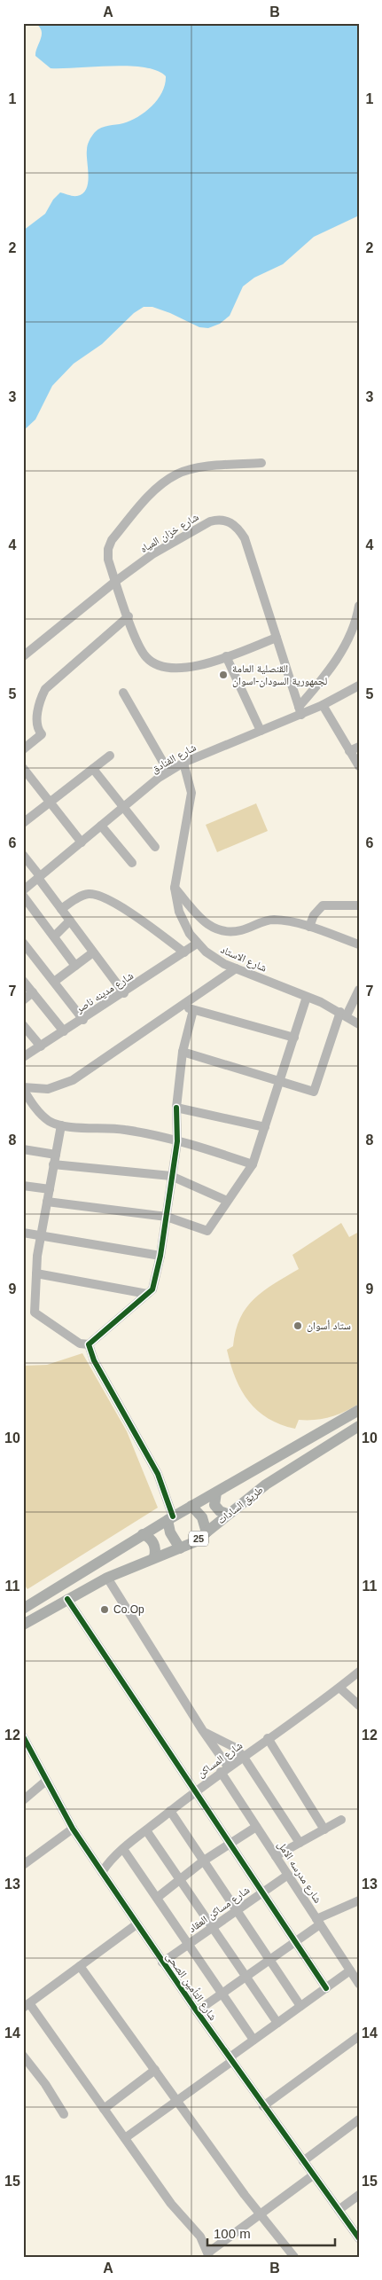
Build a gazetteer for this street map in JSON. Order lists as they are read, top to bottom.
{
  "streets": {
    "main road": ["طريق السادات", "25"],
    "street": [
      "شارع خزان المياه",
      "شارع الفنادق",
      "شارع الاستاد",
      "شارع مدينه ناصر",
      "شارع المساكن",
      "شارع مدرسه الامل",
      "شارع مساكن العقاد",
      "شارع التأمين الصحى"
    ]
  },
  "crossings": [
    ["شارع خزان المياه", "شارع الفنادق"],
    ["شارع الفنادق", "شارع الاستاد"],
    ["شارع الاستاد", "شارع مدينه ناصر"],
    ["شارع المساكن", "شارع مدرسه الامل"],
    ["شارع المساكن", "شارع التأمين الصحى"],
    ["شارع مدرسه الامل", "شارع مساكن العقاد"],
    ["شارع مساكن العقاد", "شارع التأمين الصحى"]
  ],
  "places": ["القنصلية العامة لجمهورية السودان-اسوان", "ستاد أسوان", "Co.Op"],
  "scale_bar": "100 m",
  "grid": {
    "columns": ["A", "B"],
    "rows": [
      "1",
      "2",
      "3",
      "4",
      "5",
      "6",
      "7",
      "8",
      "9",
      "10",
      "11",
      "12",
      "13",
      "14",
      "15"
    ]
  }
}
